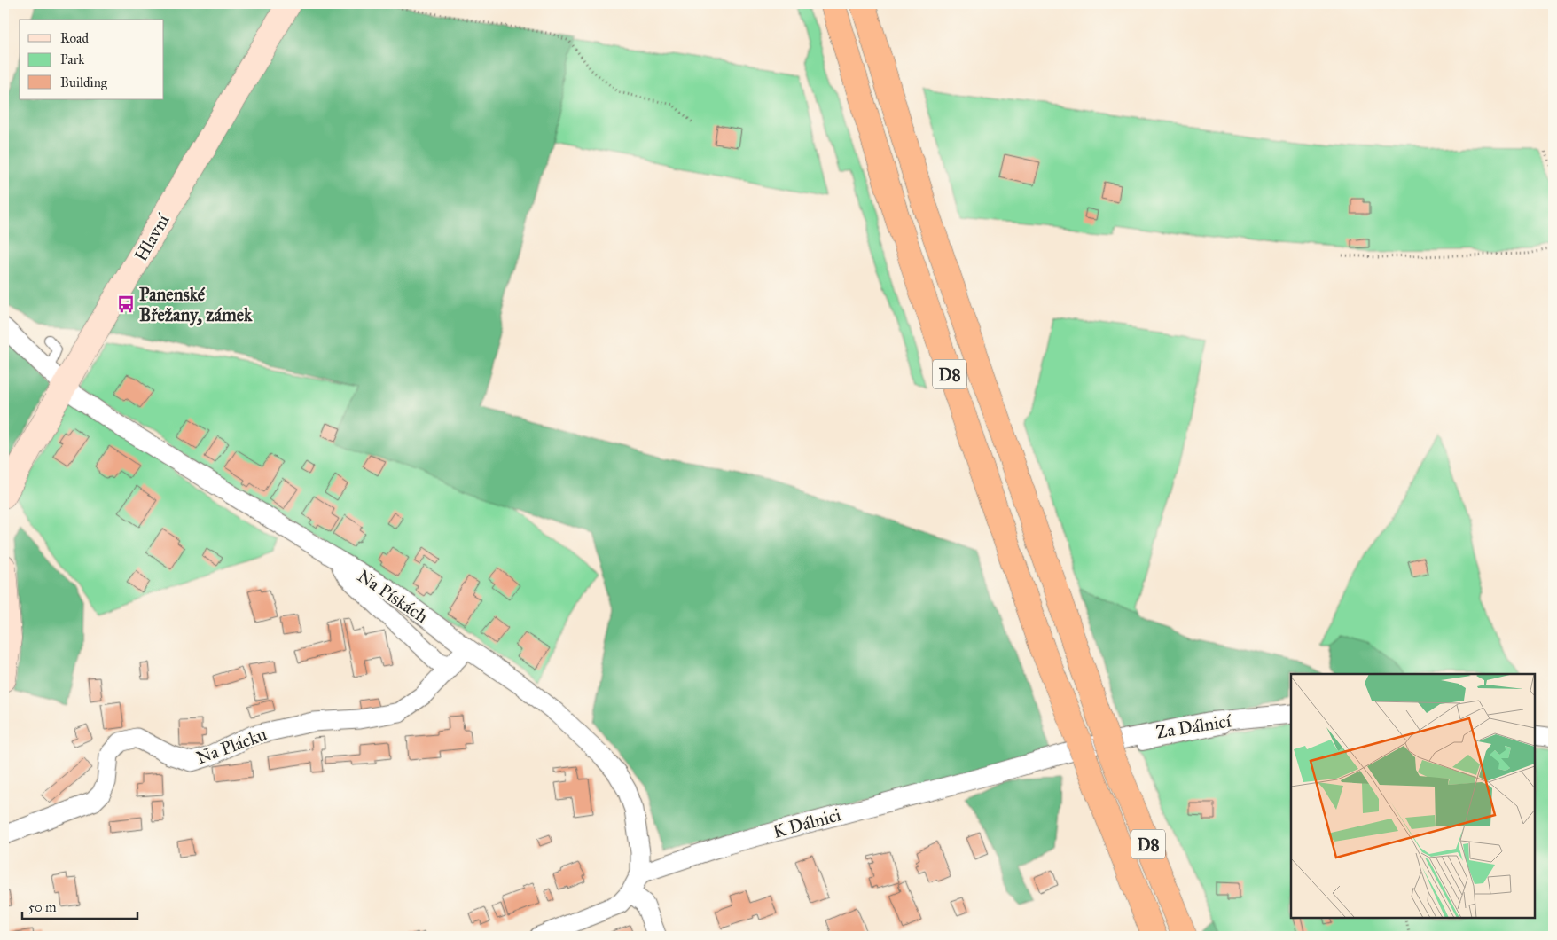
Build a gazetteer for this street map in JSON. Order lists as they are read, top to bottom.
{
  "streets": {
    "highway": ["D8"],
    "street": [
      "Hlavní",
      "Na Pískách",
      "Za Dálnicí",
      "Na Plácku",
      "K Dálnici"
    ]
  },
  "crossings": [
    ["Hlavní", "Na Pískách"],
    ["D8", "Za Dálnicí"],
    ["D8", "K Dálnici"],
    ["Na Pískách", "Na Plácku"],
    ["Na Pískách", "K Dálnici"],
    ["Za Dálnicí", "K Dálnici"]
  ],
  "places": {
    "bus stop": ["Panenské Břežany, zámek"]
  },
  "legend": ["Road", "Park", "Building"],
  "scale_bar": "50 m"
}
